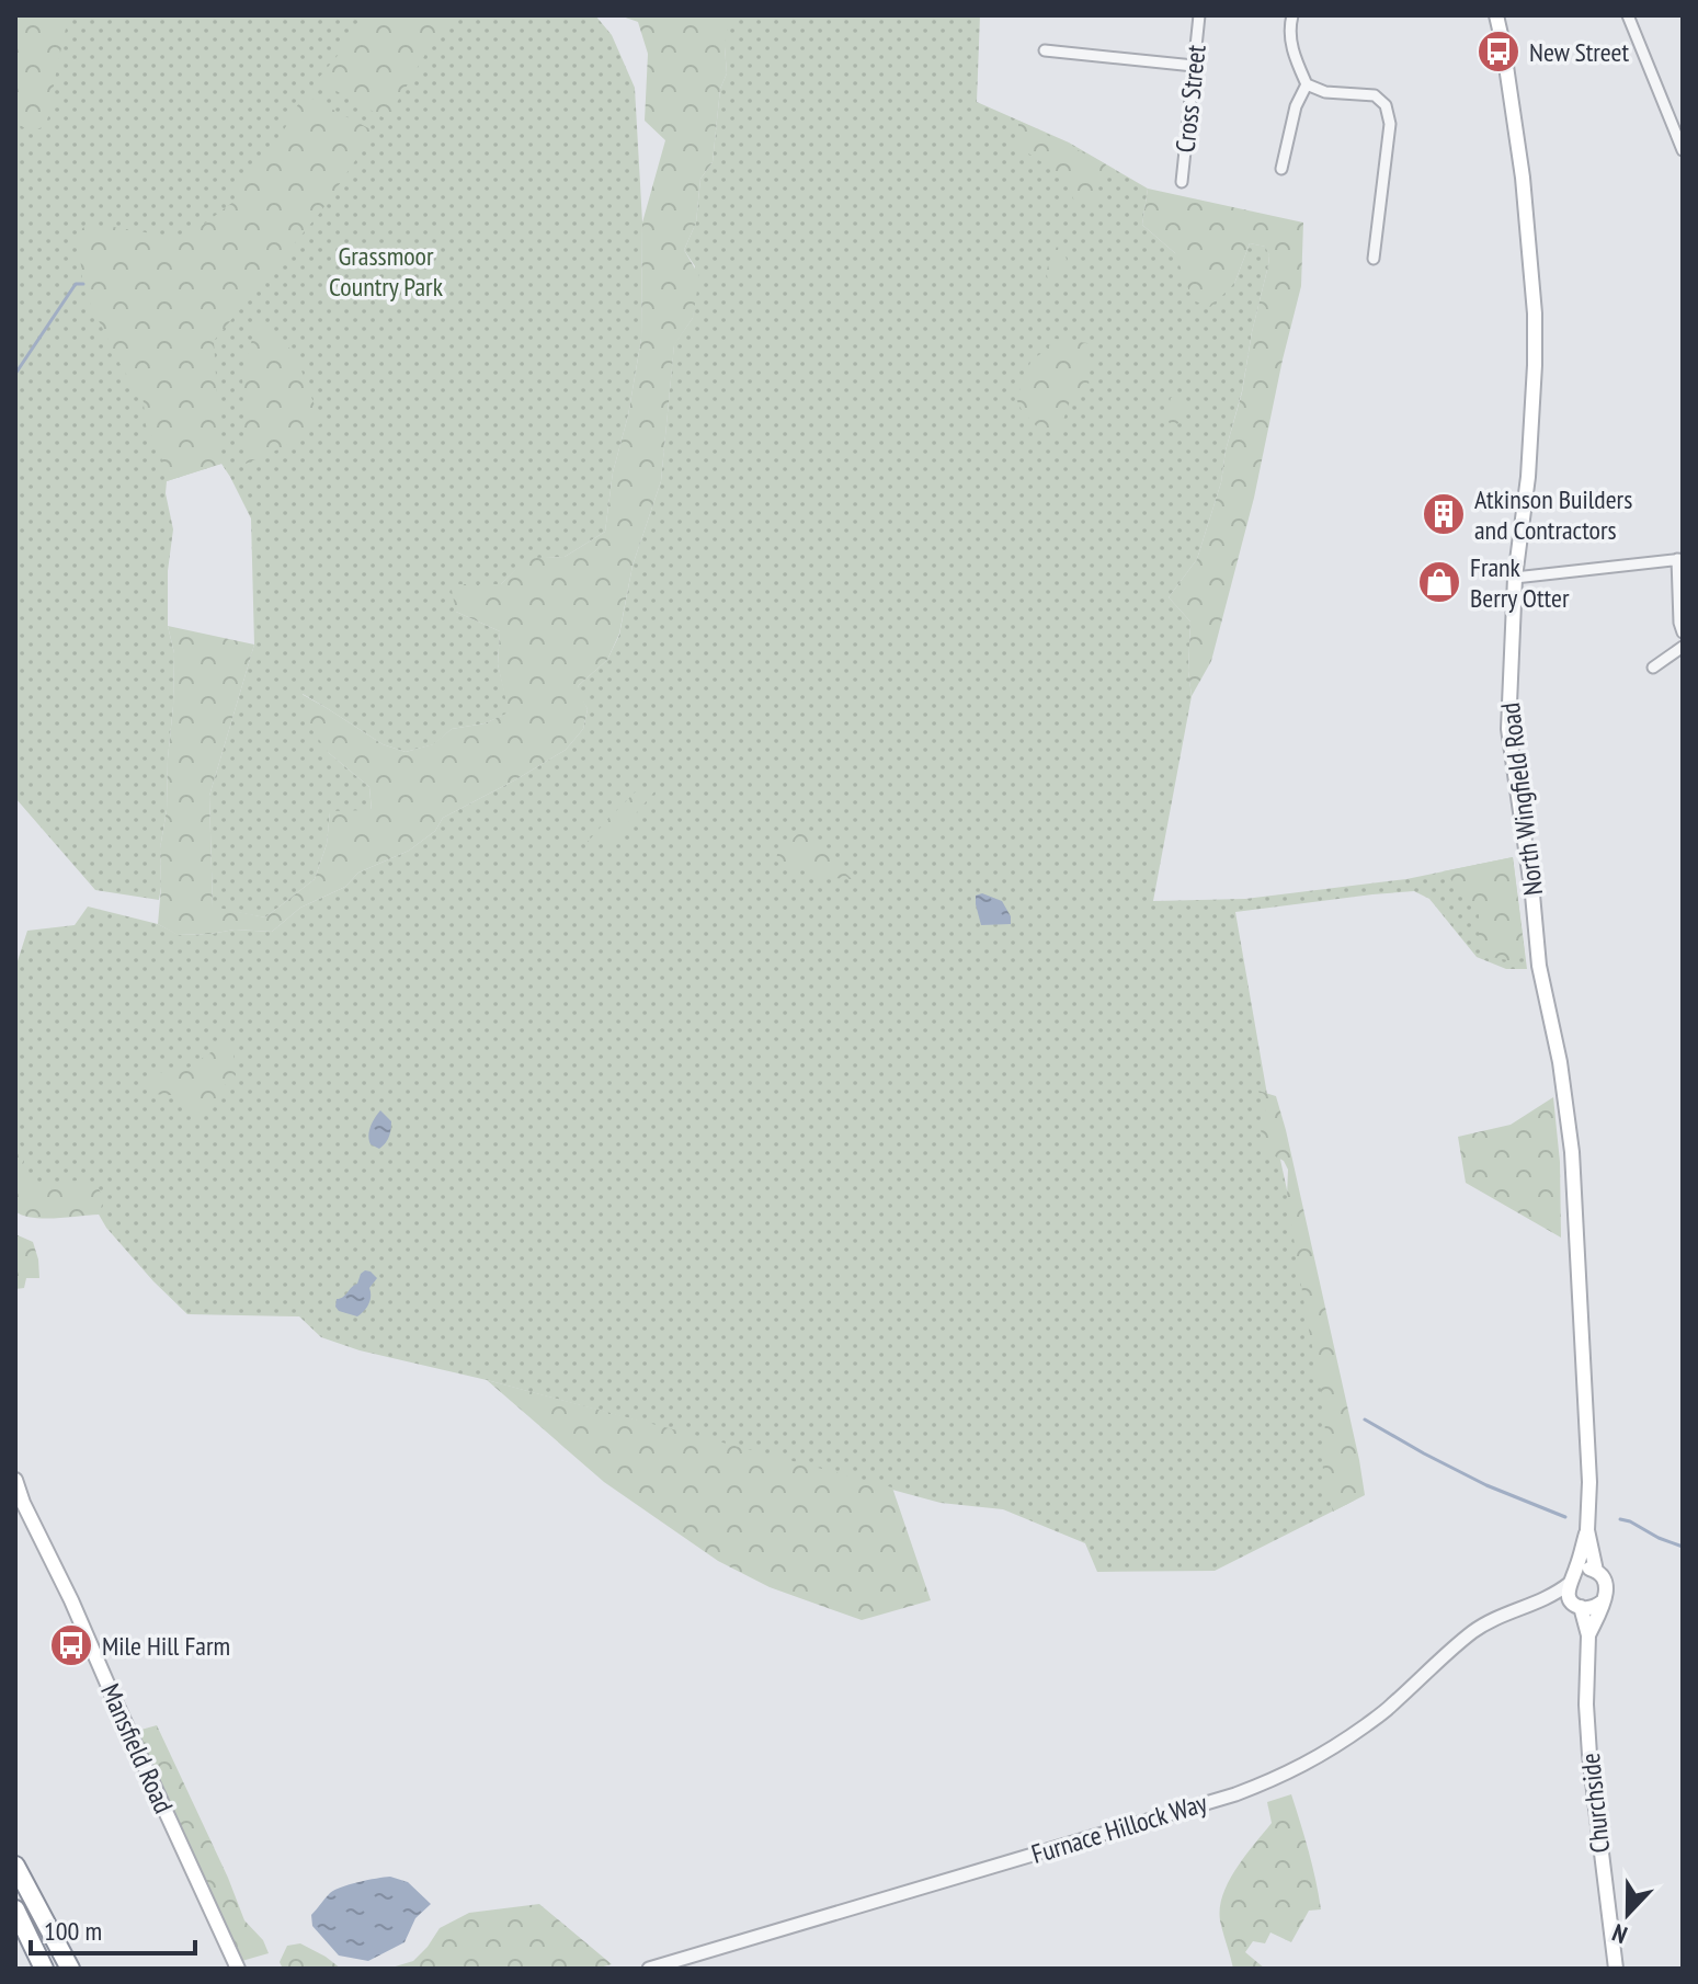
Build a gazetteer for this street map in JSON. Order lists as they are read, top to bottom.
{
  "streets": {
    "main road": ["North Wingfield Road", "Mansfield Road", "Churchside"],
    "street": ["Cross Street", "Furnace Hillock Way"]
  },
  "crossings": [
    ["North Wingfield Road", "Churchside"],
    ["North Wingfield Road", "Furnace Hillock Way"],
    ["Churchside", "Furnace Hillock Way"]
  ],
  "parks": ["Grassmoor Country Park"],
  "places": {
    "bus stop": ["New Street", "Mile Hill Farm"],
    "building": ["Atkinson Builders and Contractors"],
    "shop": ["Frank Berry Otter"]
  },
  "scale_bar": "100 m",
  "north": "bottom"
}
